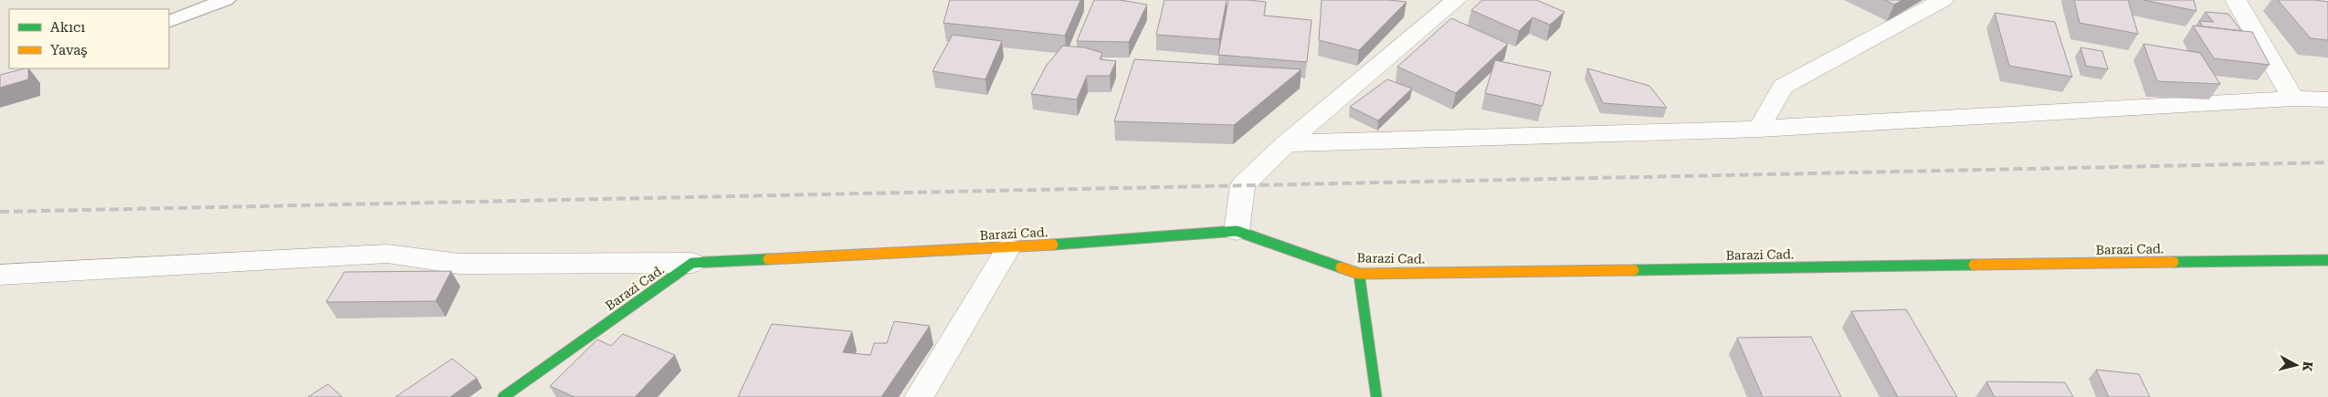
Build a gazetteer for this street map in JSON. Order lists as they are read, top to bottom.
{
  "streets": {
    "street": ["Barazi Cad."]
  },
  "legend": ["Akıcı", "Yavaş"],
  "north": "right"
}
